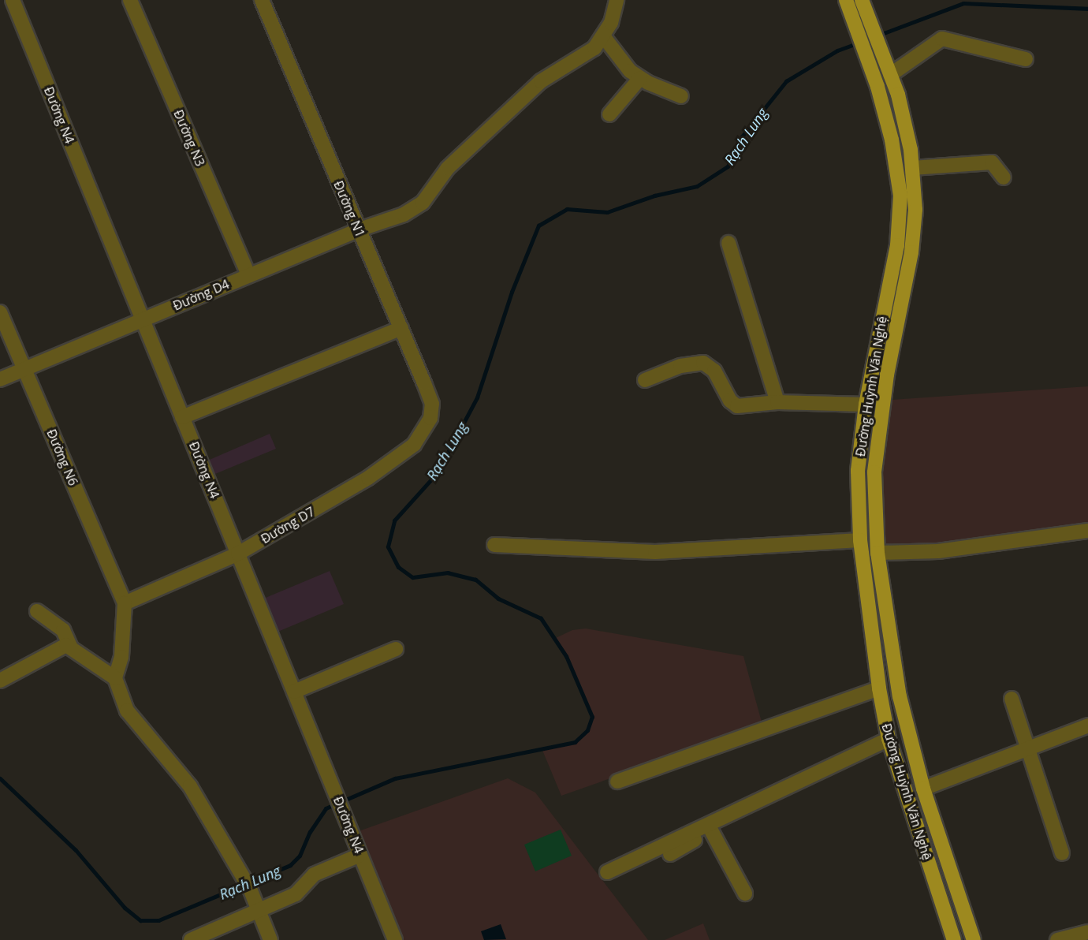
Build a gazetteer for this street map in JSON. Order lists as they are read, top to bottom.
{
  "streets": {
    "main road": ["Đường Huỳnh Văn Nghệ"],
    "street": [
      "Đường N4",
      "Đường N3",
      "Đường N1",
      "Đường D4",
      "Đường N6",
      "Đường D7"
    ]
  },
  "crossings": [
    ["Đường N4", "Đường D4"],
    ["Đường N4", "Đường D7"],
    ["Đường N3", "Đường D4"],
    ["Đường N1", "Đường D4"],
    ["Đường N1", "Đường D7"],
    ["Đường D4", "Đường N6"],
    ["Đường N6", "Đường D7"]
  ],
  "water": ["Rạch Lung"]
}
